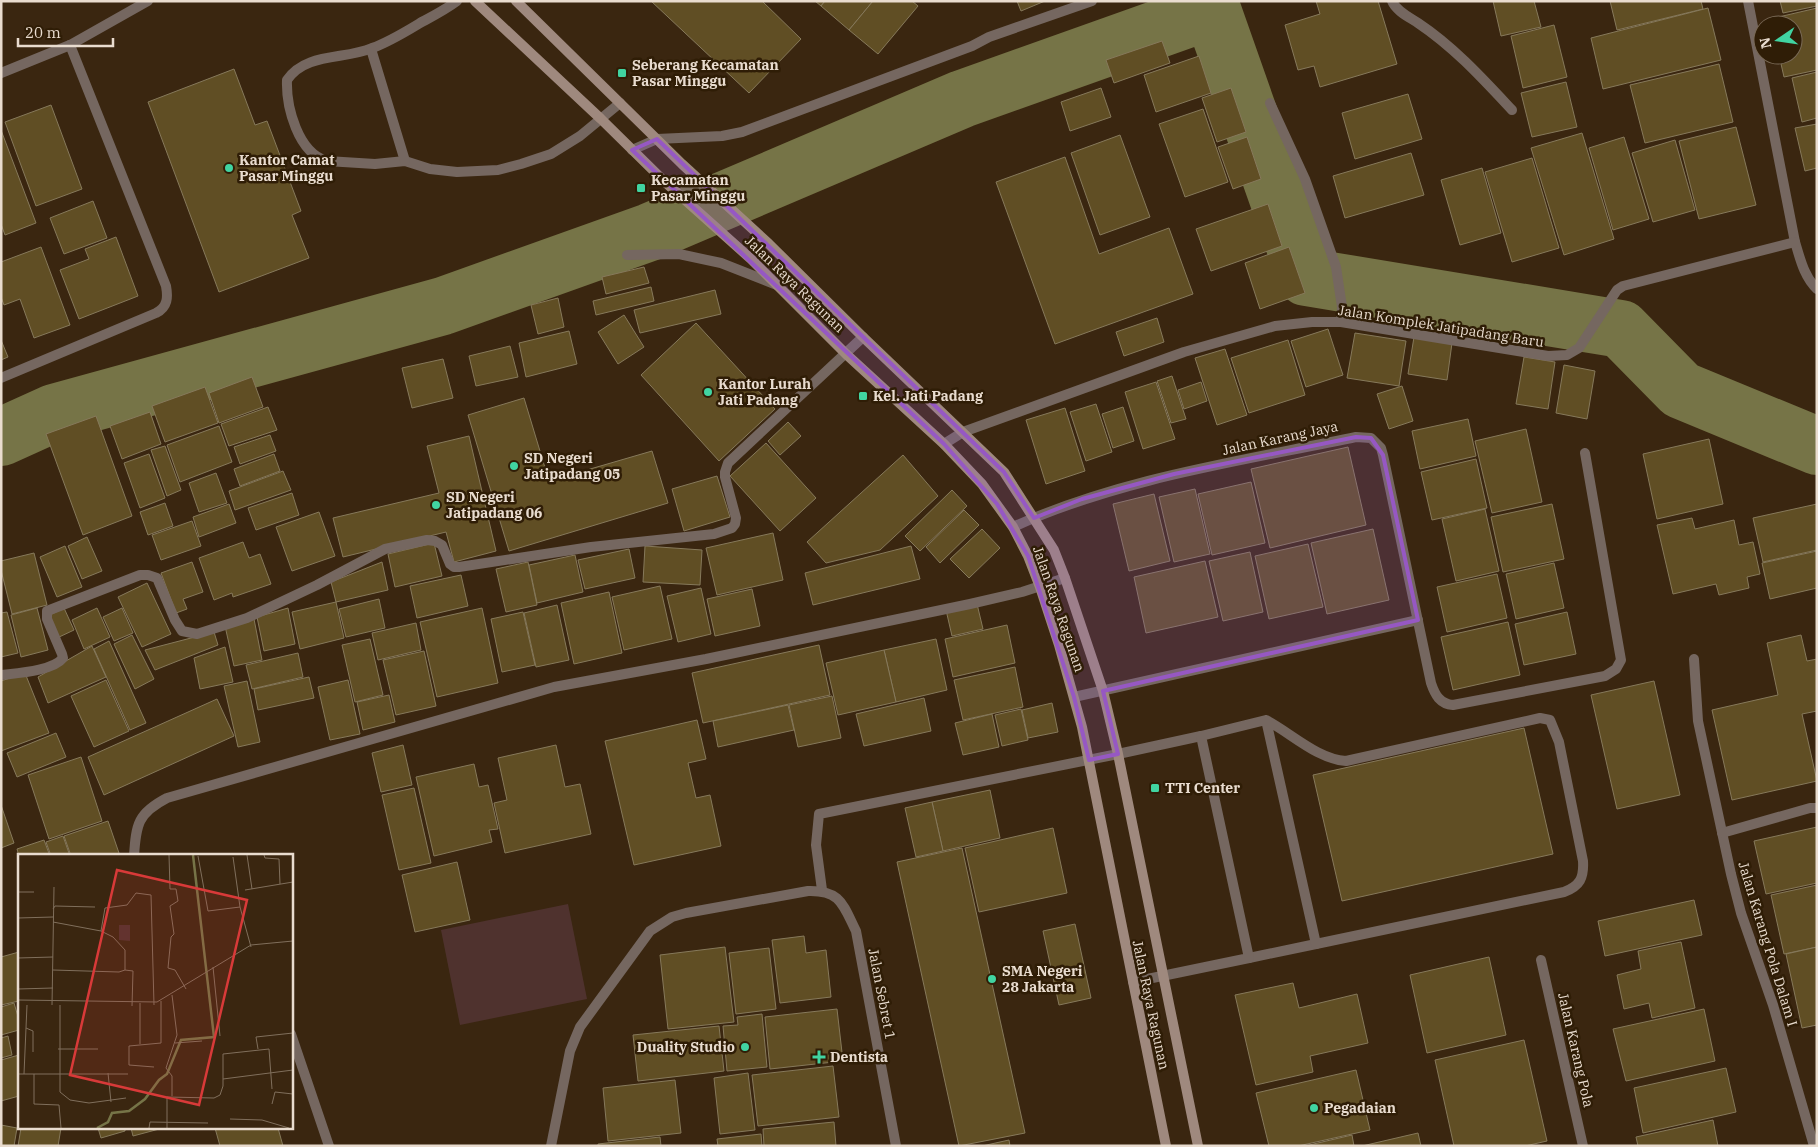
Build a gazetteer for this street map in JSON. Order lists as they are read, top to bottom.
{
  "streets": {
    "main road": ["Jalan Raya Ragunan"],
    "street": [
      "Jalan Komplek Jatipadang Baru",
      "Jalan Karang Jaya",
      "Jalan Karang Pola Dalam I",
      "Jalan Sebret 1",
      "Jalan Karang Pola"
    ]
  },
  "crossings": [
    ["Jalan Raya Ragunan", "Jalan Komplek Jatipadang Baru"],
    ["Jalan Raya Ragunan", "Jalan Karang Jaya"]
  ],
  "places": {
    "transit": [
      "Seberang Kecamatan Pasar Minggu",
      "Kecamatan Pasar Minggu",
      "Kel. Jati Padang",
      "TTI Center"
    ],
    "other": [
      "Kantor Camat Pasar Minggu",
      "Kantor Lurah Jati Padang",
      "SD Negeri Jatipadang 05",
      "SD Negeri Jatipadang 06",
      "SMA Negeri 28 Jakarta",
      "Duality Studio",
      "Pegadaian"
    ],
    "health": ["Dentista"]
  },
  "scale_bar": "20 m",
  "north": "left"
}
